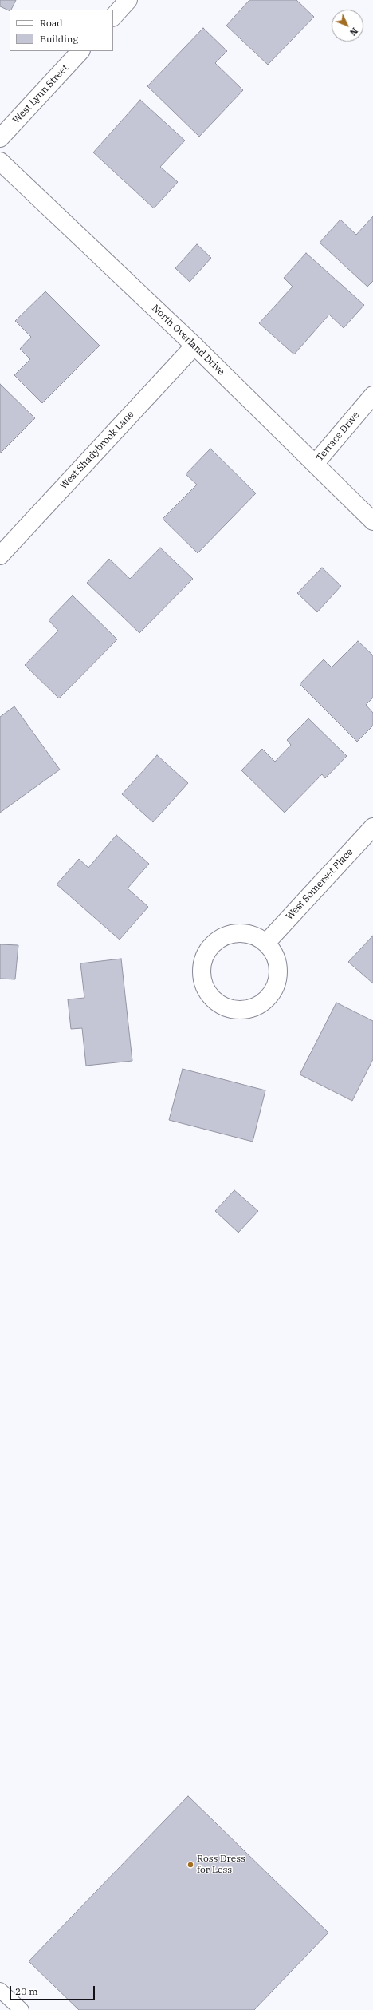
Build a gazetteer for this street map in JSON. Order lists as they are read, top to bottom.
{
  "streets": {
    "street": [
      "West Lynn Street",
      "North Overland Drive",
      "Terrace Drive",
      "West Shadybrook Lane",
      "West Somerset Place"
    ]
  },
  "crossings": [
    ["North Overland Drive", "Terrace Drive"],
    ["North Overland Drive", "West Shadybrook Lane"]
  ],
  "places": ["Ross Dress for Less"],
  "legend": ["Road", "Building"],
  "scale_bar": "20 m",
  "north": "bottom right"
}
